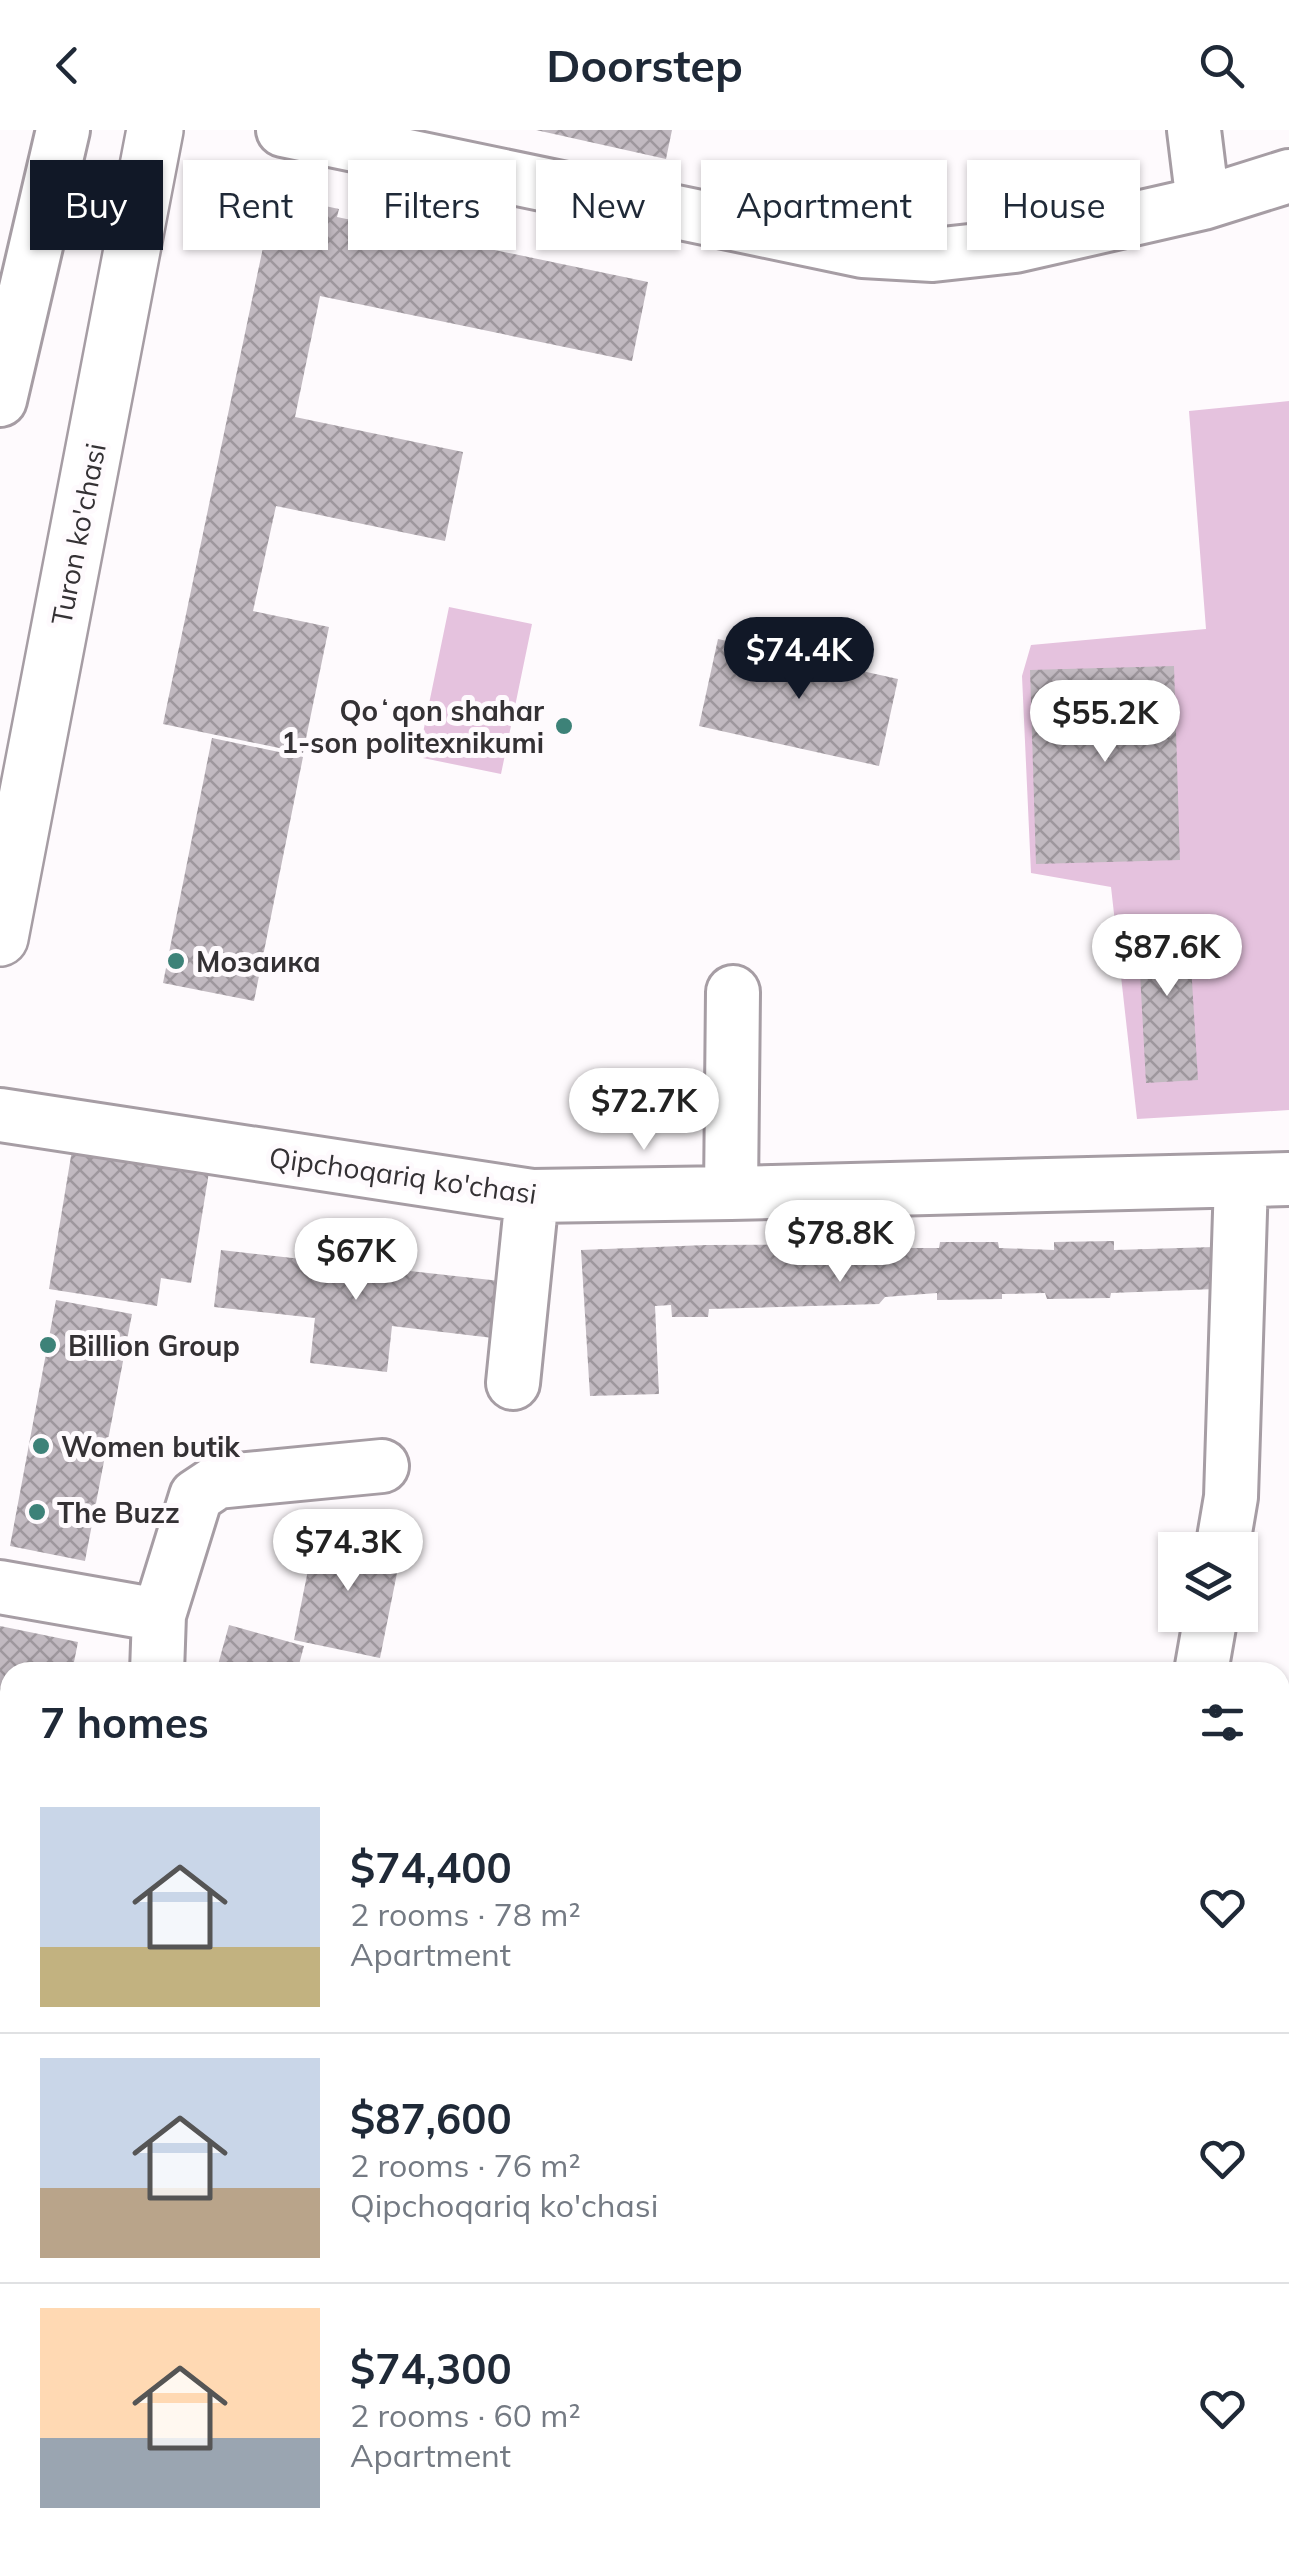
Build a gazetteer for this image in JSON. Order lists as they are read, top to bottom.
{
  "streets": {
    "main road": ["Turon ko'chasi"],
    "street": ["Qipchoqariq ko'chasi"]
  },
  "places": [
    "Qoʻqon shahar 1-son politexnikumi",
    "Мозаика",
    "Billion Group",
    "Women butik",
    "The Buzz"
  ],
  "page": {
    "header": "Doorstep",
    "chip": [
      "Buy",
      "Rent",
      "Filters",
      "New",
      "Apartment",
      "House"
    ],
    "price": [
      "$74.4K",
      "$55.2K",
      "$87.6K",
      "$72.7K",
      "$78.8K",
      "$67K",
      "$74.3K"
    ],
    "heading": "7 homes",
    "list": [
      {
        "name": "$74,400",
        "note": "2 rooms · 78 m² · Apartment"
      },
      {
        "name": "$87,600",
        "note": "2 rooms · 76 m² · Qipchoqariq ko'chasi"
      },
      {
        "name": "$74,300",
        "note": "2 rooms · 60 m² · Apartment"
      }
    ]
  }
}
